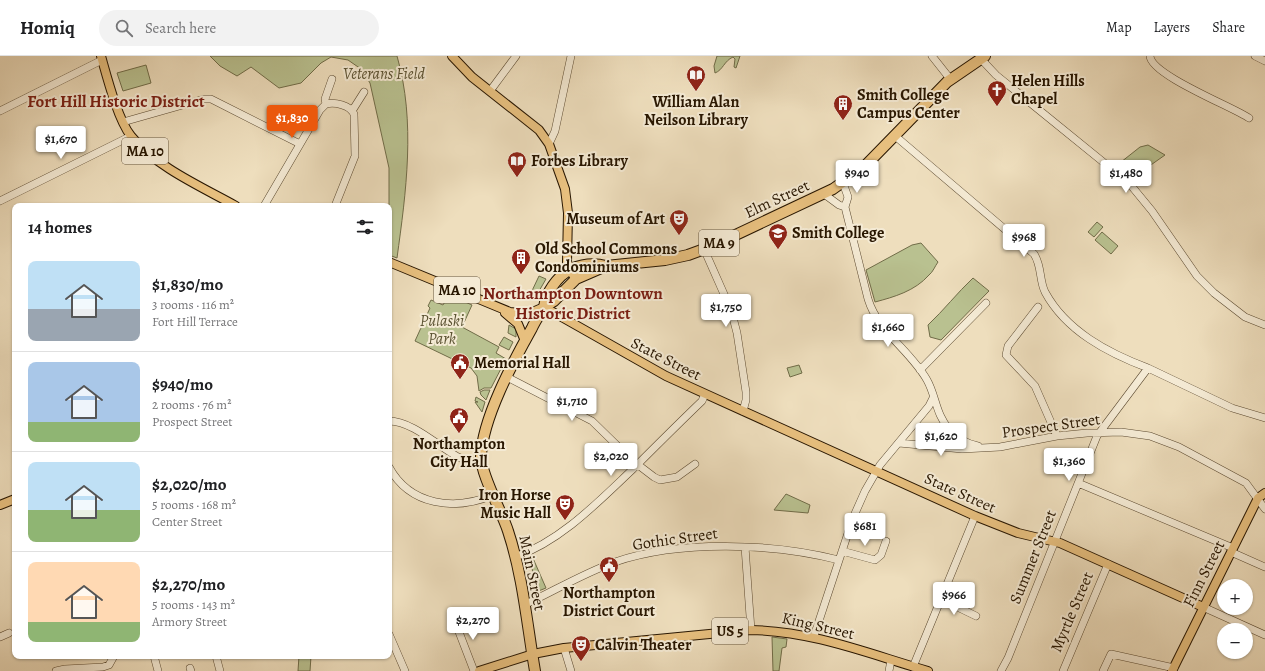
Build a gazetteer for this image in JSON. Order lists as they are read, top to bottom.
{
  "streets": {
    "highway": ["Elm Street", "MA 9", "Main Street"],
    "main road": [
      "MA 10",
      "State Street",
      "Finn Street",
      "King Street",
      "US 5"
    ],
    "street": [
      "Prospect Street",
      "Gothic Street",
      "Summer Street",
      "Myrtle Street"
    ]
  },
  "crossings": [
    ["MA 10", "State Street"],
    ["MA 10", "Main Street"],
    ["Elm Street", "Prospect Street"],
    ["Elm Street", "Main Street"],
    ["State Street", "Summer Street"],
    ["State Street", "Main Street"],
    ["State Street", "Finn Street"],
    ["State Street", "Myrtle Street"],
    ["Prospect Street", "Summer Street"],
    ["Gothic Street", "Main Street"],
    ["Main Street", "King Street"],
    ["Main Street", "US 5"],
    ["King Street", "US 5"]
  ],
  "districts": ["Fort Hill Historic District", "Northampton Downtown Historic District"],
  "parks": ["Veterans Field", "Pulaski Park"],
  "places": {
    "library": ["William Alan Neilson Library", "Forbes Library"],
    "church": ["Helen Hills Chapel"],
    "building": ["Smith College Campus Center", "Old School Commons Condominiums"],
    "theatre": ["Museum of Art", "Iron Horse Music Hall", "Calvin Theater"],
    "school or university": ["Smith College"],
    "public building": ["Memorial Hall", "Northampton City Hall", "Northampton District Court"]
  },
  "page": {
    "header": "Homiq",
    "search": "Search here",
    "nav": ["Map", "Layers", "Share"],
    "price": [
      "$1,830",
      "$1,670",
      "$940",
      "$1,480",
      "$968",
      "$1,750",
      "$1,660",
      "$1,710",
      "$1,620",
      "$2,020",
      "$1,360",
      "$681",
      "$966",
      "$2,270"
    ],
    "heading": "14 homes",
    "list": [
      {
        "name": "$1,830/mo",
        "note": "3 rooms · 116 m² · Fort Hill Terrace"
      },
      {
        "name": "$940/mo",
        "note": "2 rooms · 76 m² · Prospect Street"
      },
      {
        "name": "$2,020/mo",
        "note": "5 rooms · 168 m² · Center Street"
      },
      {
        "name": "$2,270/mo",
        "note": "5 rooms · 143 m² · Armory Street"
      }
    ],
    "map_buttons": ["+", "−"]
  }
}
